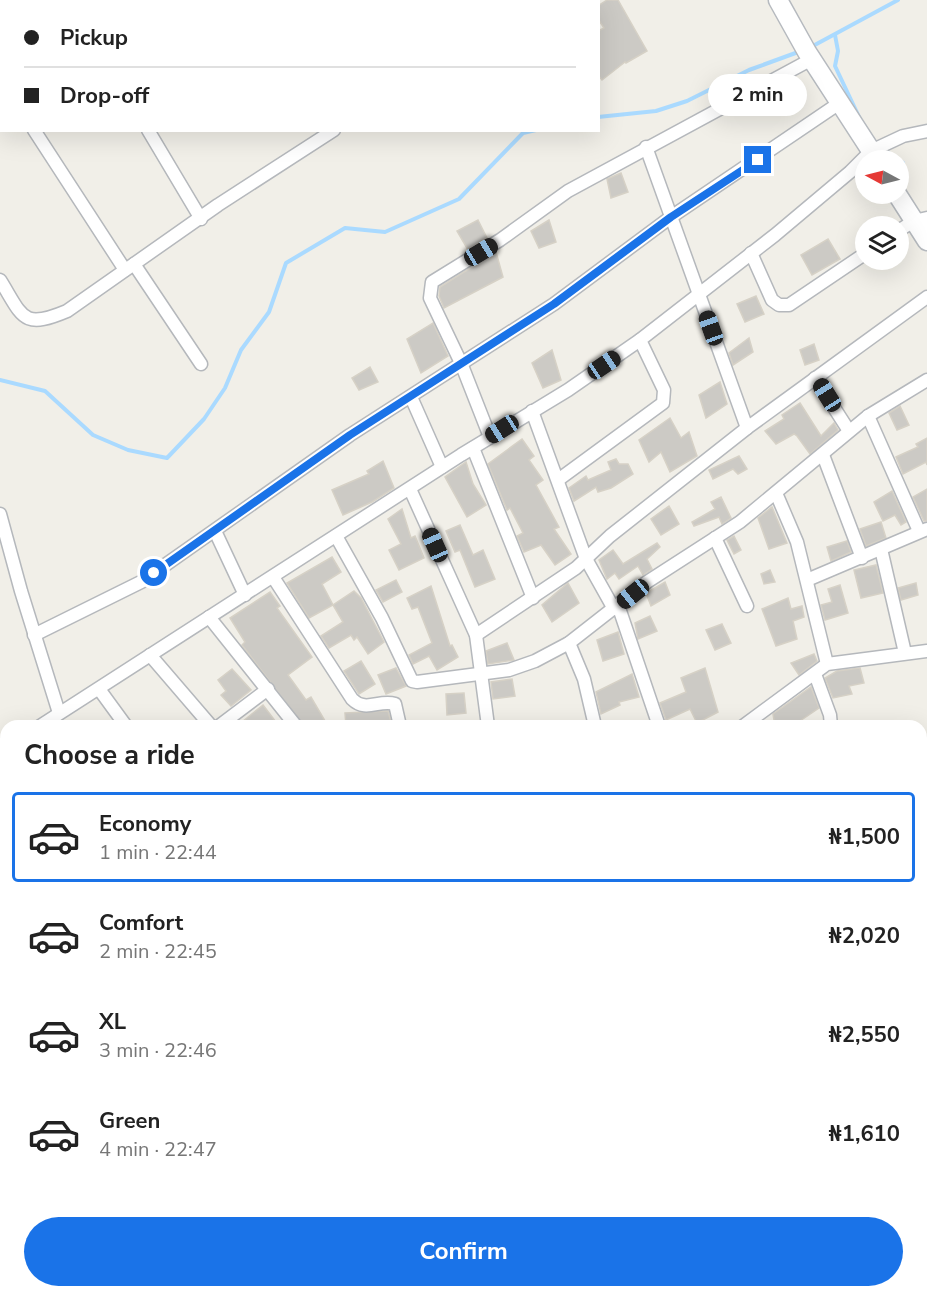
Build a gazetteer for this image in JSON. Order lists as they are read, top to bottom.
{
  "north": "left",
  "page": {
    "banner": ["Pickup", "Drop-off"],
    "bubble": "2 min",
    "heading": "Choose a ride",
    "list": [
      {
        "name": "Economy",
        "note": "1 min · 22:44",
        "value": "₦1,500"
      },
      {
        "name": "Comfort",
        "note": "2 min · 22:45",
        "value": "₦2,020"
      },
      {
        "name": "XL",
        "note": "3 min · 22:46",
        "value": "₦2,550"
      },
      {
        "name": "Green",
        "note": "4 min · 22:47",
        "value": "₦1,610"
      }
    ],
    "buttons": "Confirm"
  }
}
